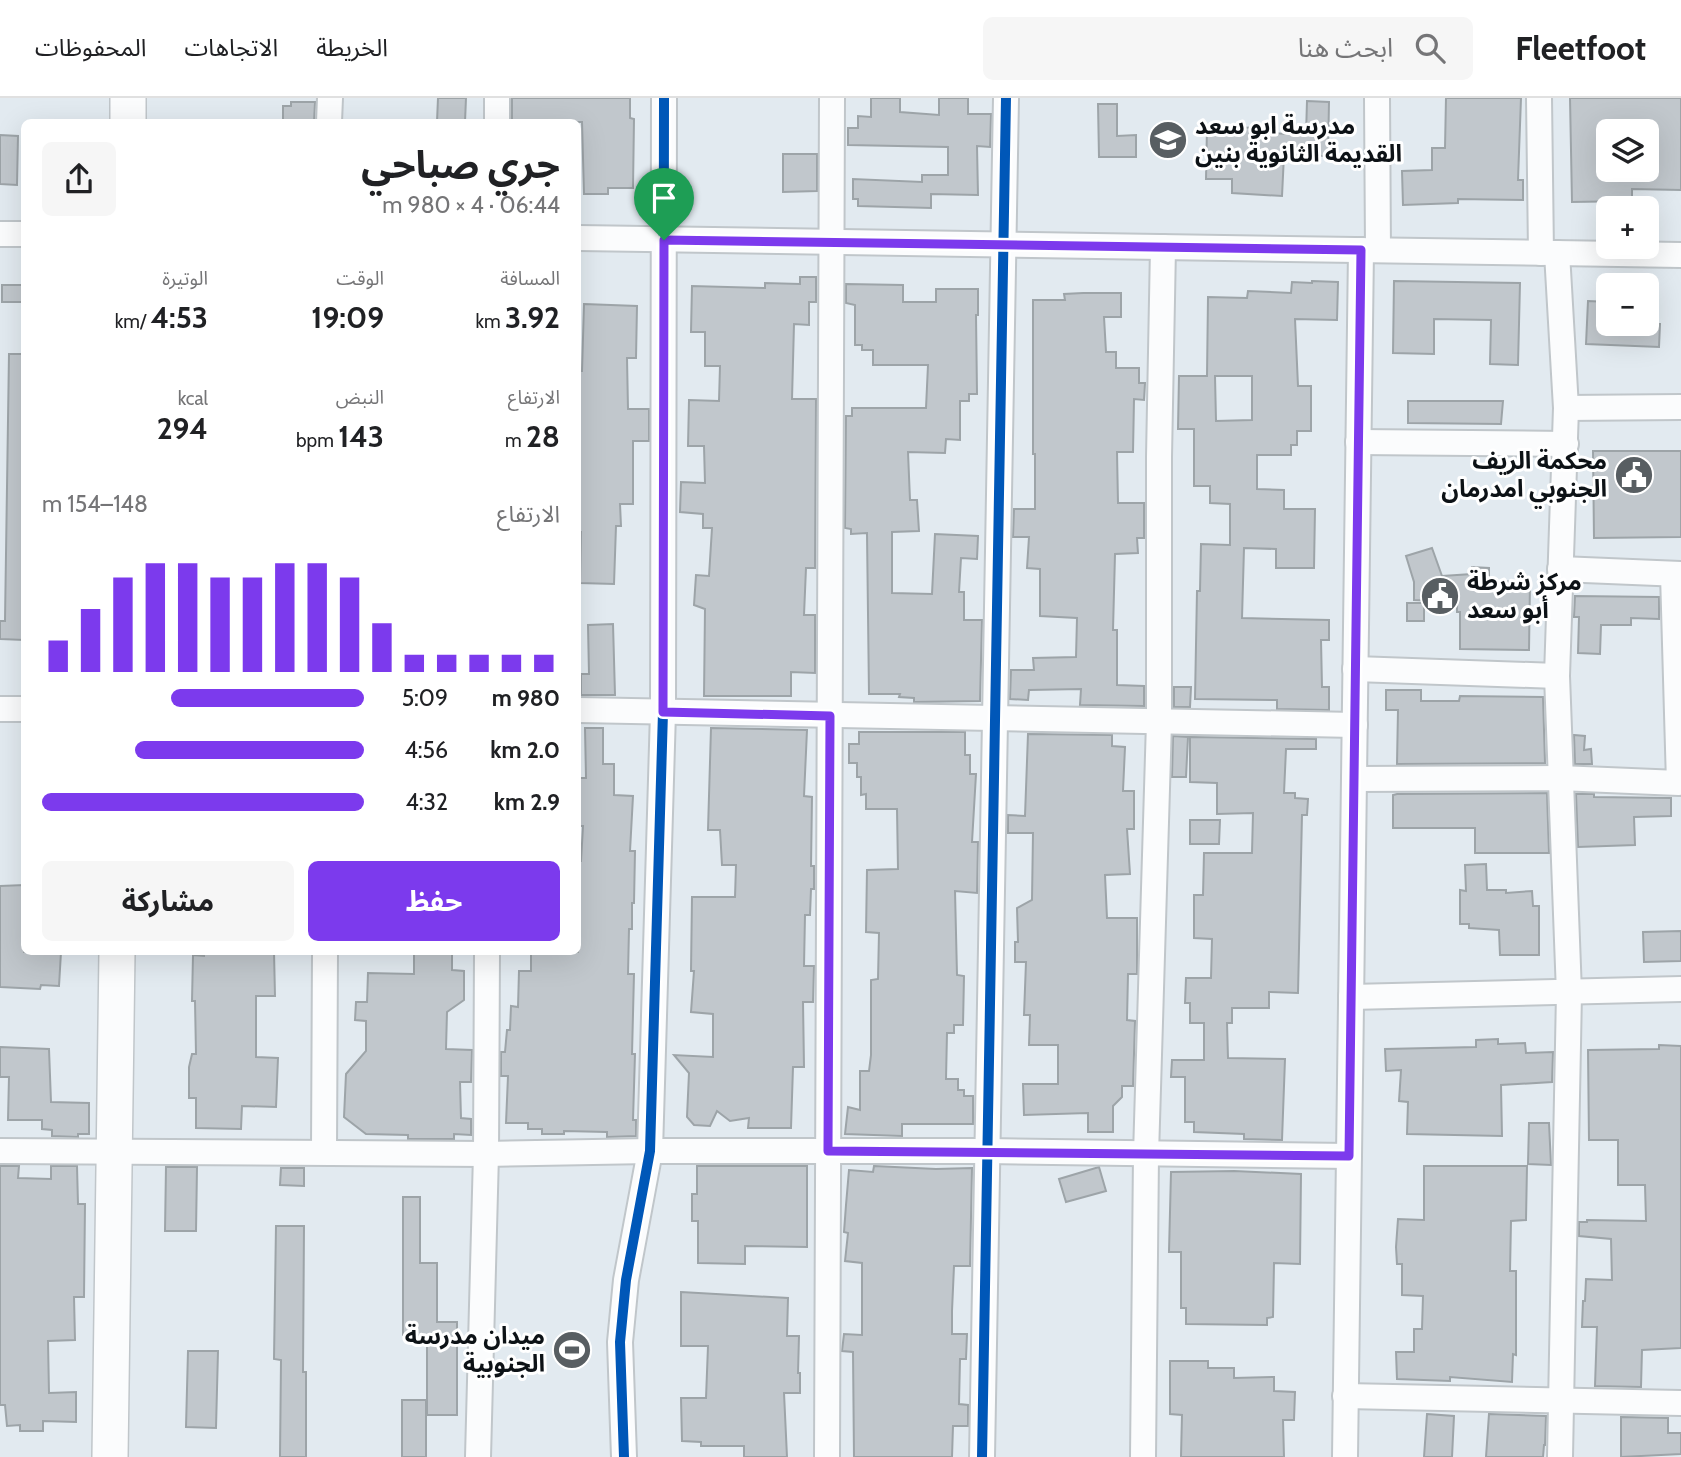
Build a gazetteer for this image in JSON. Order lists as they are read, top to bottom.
{
  "places": {
    "school or university": ["مدرسة ابو سعد القديمة الثانوية بنين"],
    "public building": ["محكمة الريف الجنوبي امدرمان", "مركز شرطة أبو سعد"],
    "sports": ["ميدان مدرسة الجنوبية"]
  },
  "page": {
    "header": "Fleetfoot",
    "search": "ابحث هنا",
    "nav": ["الخريطة", "الاتجاهات", "المحفوظات"],
    "map_buttons": ["+", "−"],
    "heading": ["جري صباحي", "06:44 · 4 × 980 m"],
    "stats": [
      ["المسافة", "3.92 km"],
      ["الوقت", "19:09"],
      ["الوتيرة", "4:53 /km"],
      ["الارتفاع", "28 m"],
      ["النبض", "143 bpm"],
      ["kcal", "294"]
    ],
    "chart": ["الارتفاع", "148–154 m"],
    "list": [
      {
        "name": "980 m",
        "note": "5:09"
      },
      {
        "name": "2.0 km",
        "note": "4:56"
      },
      {
        "name": "2.9 km",
        "note": "4:32"
      }
    ],
    "buttons": ["حفظ", "مشاركة"]
  }
}
